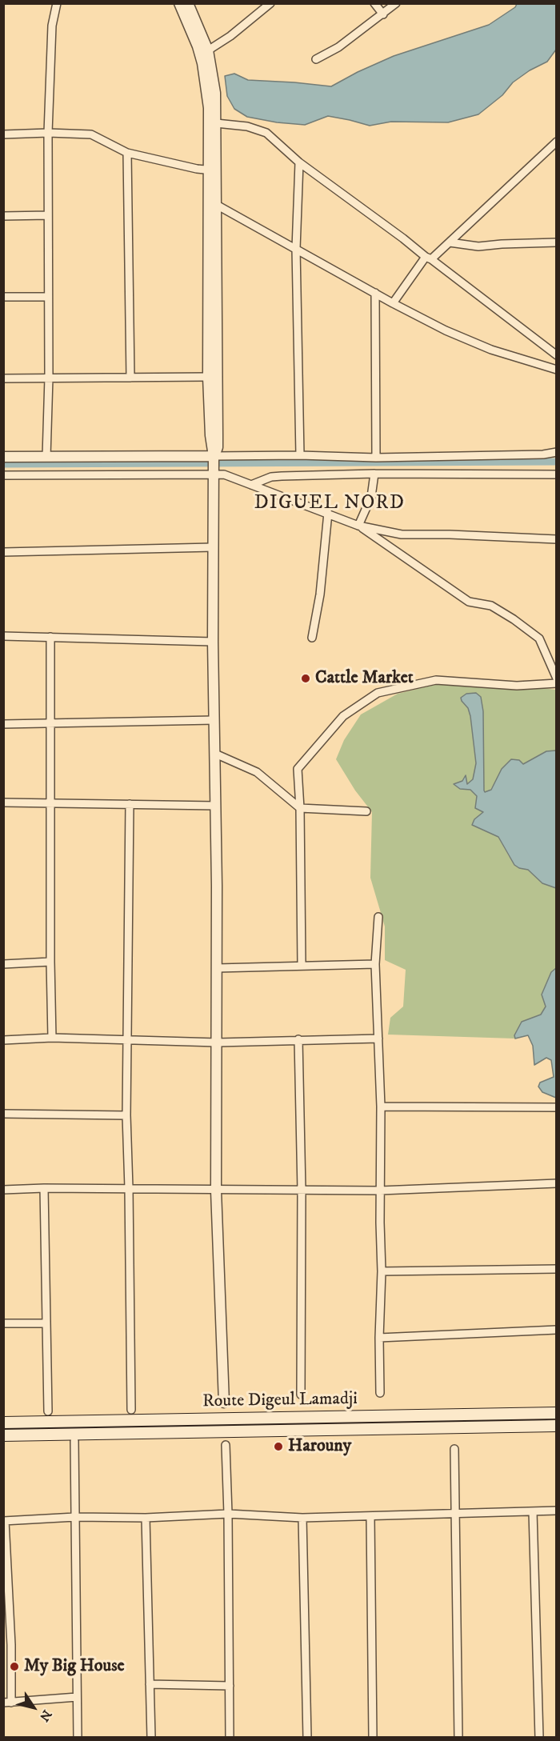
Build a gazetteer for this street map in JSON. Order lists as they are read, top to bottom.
{
  "streets": {
    "main road": ["Route Digeul Lamadji"]
  },
  "districts": ["DIGUEL NORD"],
  "places": ["Cattle Market", "Harouny", "My Big House"],
  "north": "bottom right"
}
